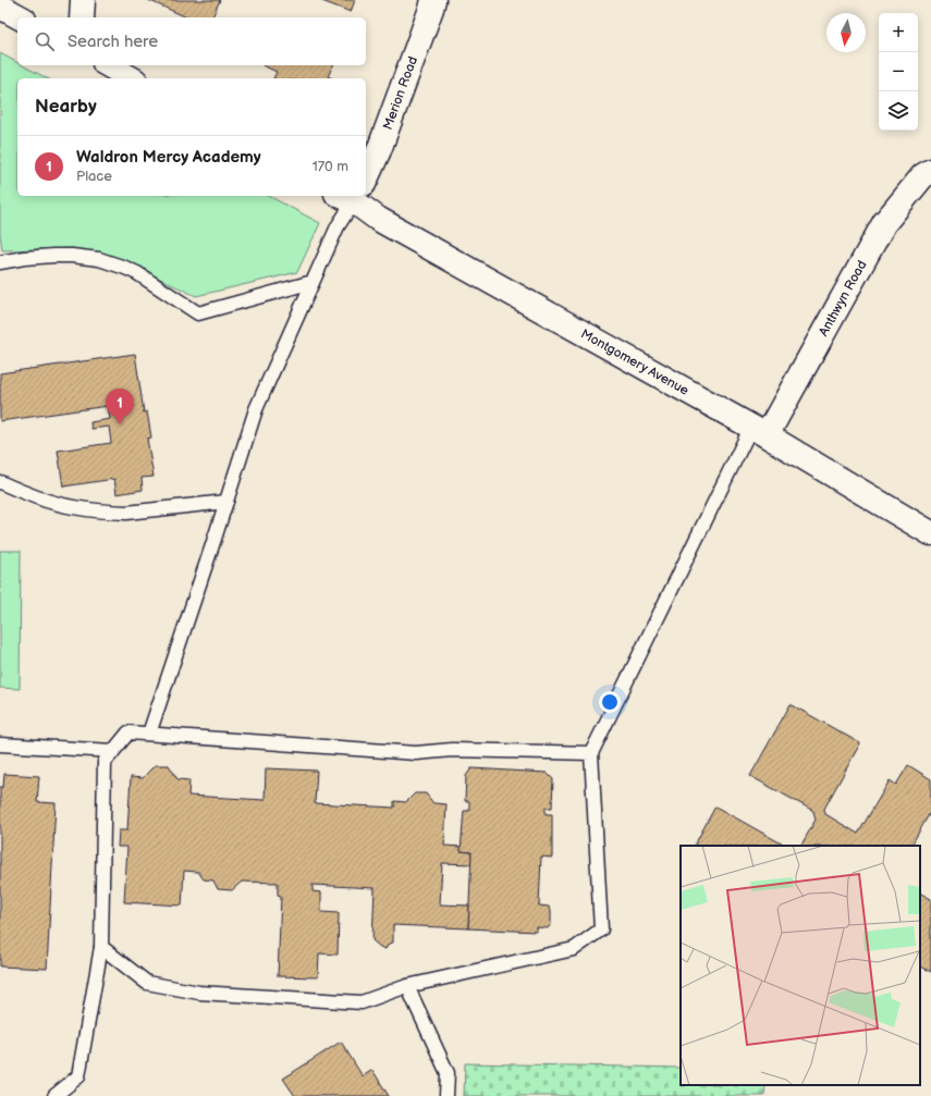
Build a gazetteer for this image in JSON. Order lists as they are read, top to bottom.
{
  "streets": {
    "main road": ["Merion Road", "Anthwyn Road", "Montgomery Avenue"]
  },
  "crossings": [
    ["Anthwyn Road", "Montgomery Avenue"]
  ],
  "north": "bottom",
  "page": {
    "map_buttons": ["+", "−"],
    "search": "Search here",
    "heading": "Nearby",
    "list": [
      {
        "mark": "1",
        "name": "Waldron Mercy Academy",
        "note": "Place",
        "value": "170 m"
      }
    ],
    "pins": "1"
  }
}
